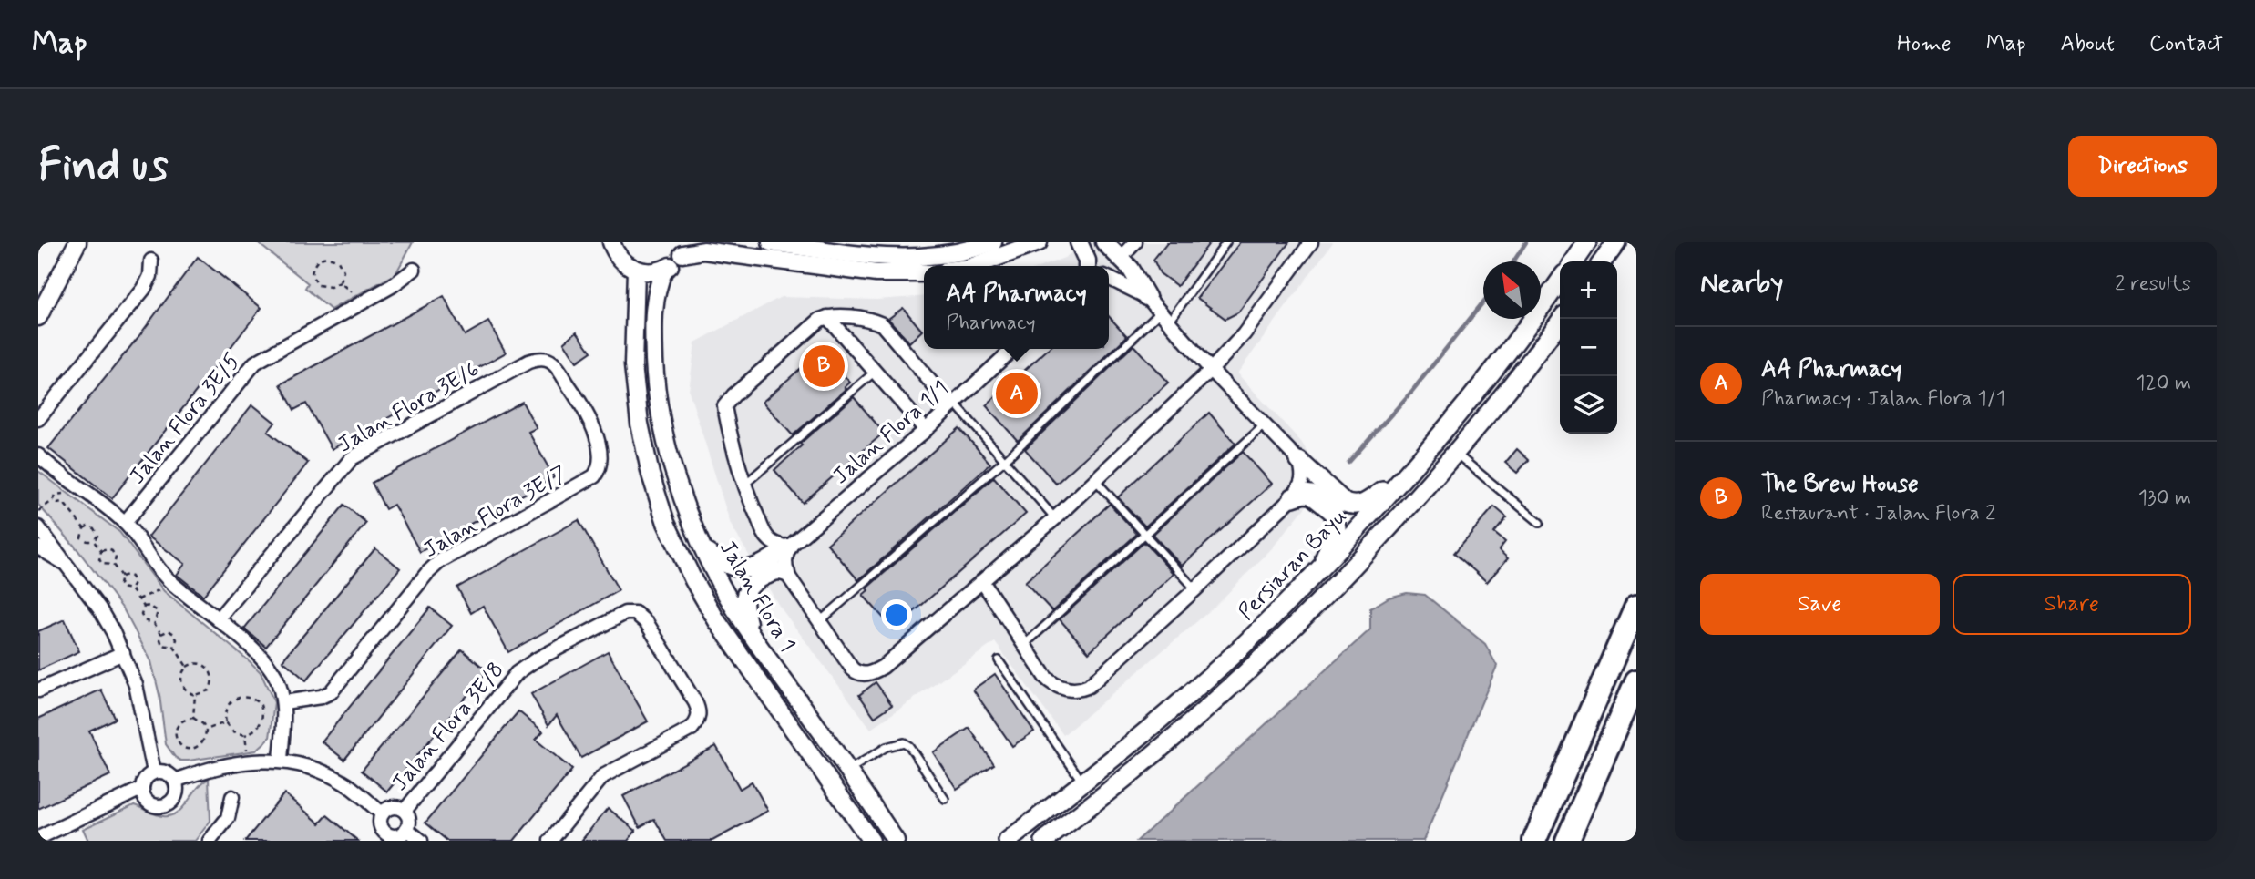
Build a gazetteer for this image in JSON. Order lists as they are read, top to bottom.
{
  "streets": {
    "main road": ["Persiaran Bayu"],
    "street": [
      "Jalan Flora 3E/6",
      "Jalan Flora 3E/5",
      "Jalan Flora 1/1",
      "Jalan Flora 3E/7",
      "Jalan Flora 1",
      "Jalan Flora 3E/8"
    ]
  },
  "crossings": [
    ["Jalan Flora 3E/6", "Jalan Flora 3E/7"]
  ],
  "north": "top left",
  "page": {
    "header": "Map",
    "nav": [
      "Home",
      "Map",
      "About",
      "Contact"
    ],
    "buttons": [
      "Directions",
      ["Save", "Share"]
    ],
    "title": "Find us",
    "heading": ["Nearby", "2 results"],
    "map_buttons": ["+", "−"],
    "popup": ["AA Pharmacy", "Pharmacy"],
    "list": [
      {
        "mark": "A",
        "name": "AA Pharmacy",
        "note": "Pharmacy · Jalan Flora 1/1",
        "value": "120 m"
      },
      {
        "mark": "B",
        "name": "The Brew House",
        "note": "Restaurant · Jalan Flora 2",
        "value": "130 m"
      }
    ],
    "pins": ["B", "A"]
  }
}
